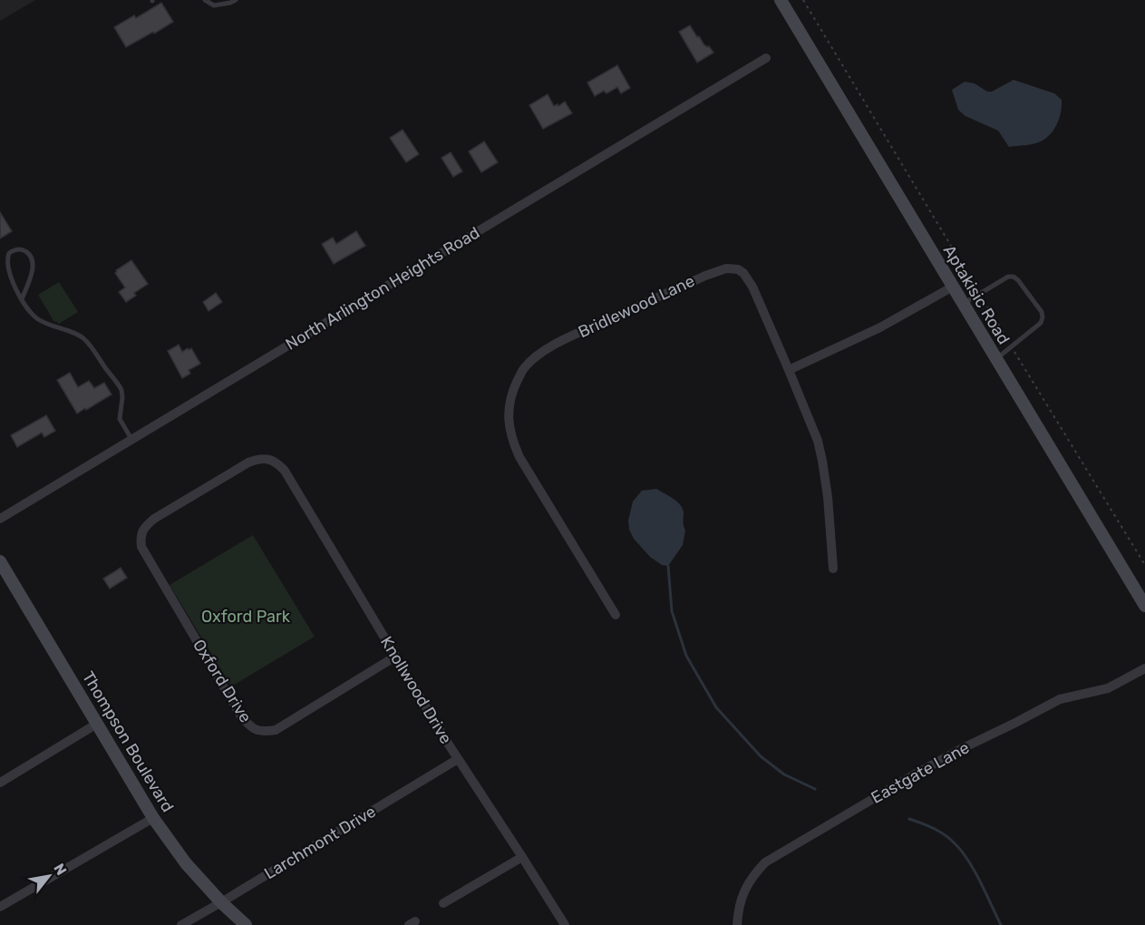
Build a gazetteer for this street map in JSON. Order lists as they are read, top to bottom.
{
  "streets": {
    "main road": ["Aptakisic Road", "Thompson Boulevard"],
    "street": [
      "North Arlington Heights Road",
      "Bridlewood Lane",
      "Oxford Drive",
      "Knollwood Drive",
      "Eastgate Lane",
      "Larchmont Drive"
    ]
  },
  "crossings": [
    ["Oxford Drive", "Knollwood Drive"],
    ["Knollwood Drive", "Larchmont Drive"],
    ["Thompson Boulevard", "Larchmont Drive"]
  ],
  "parks": ["Oxford Park"],
  "north": "top right"
}
